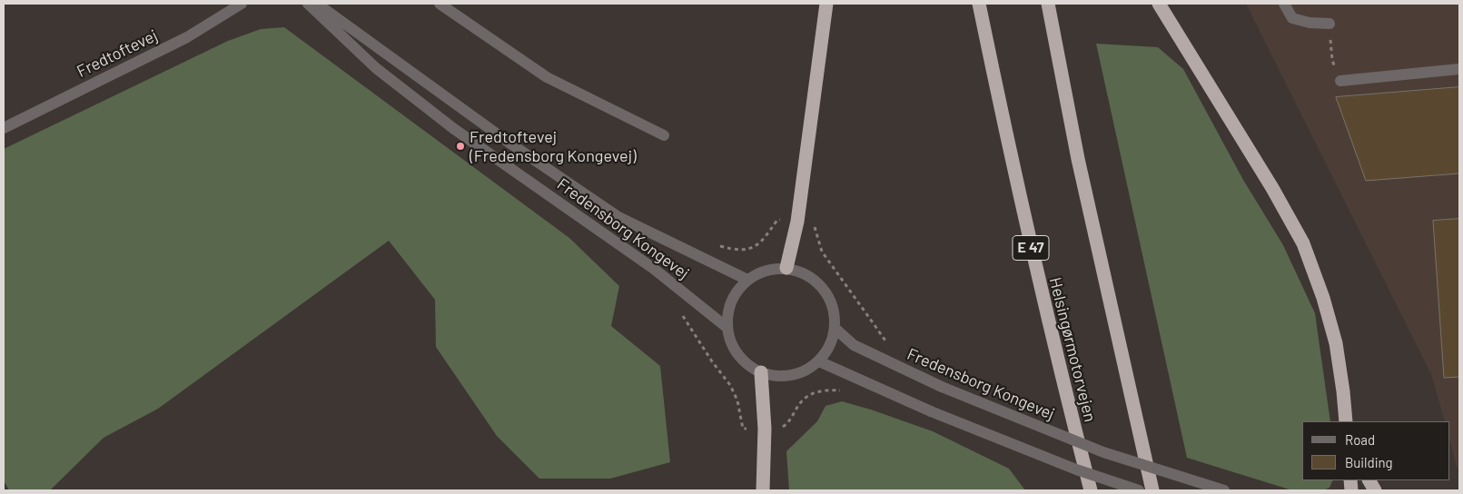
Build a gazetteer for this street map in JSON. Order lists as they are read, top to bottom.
{
  "streets": {
    "highway": ["E 47", "Helsingørmotorvejen"],
    "street": ["Fredtoftevej", "Fredensborg Kongevej"]
  },
  "places": ["Fredtoftevej (Fredensborg Kongevej)"],
  "legend": ["Road", "Building"]
}
